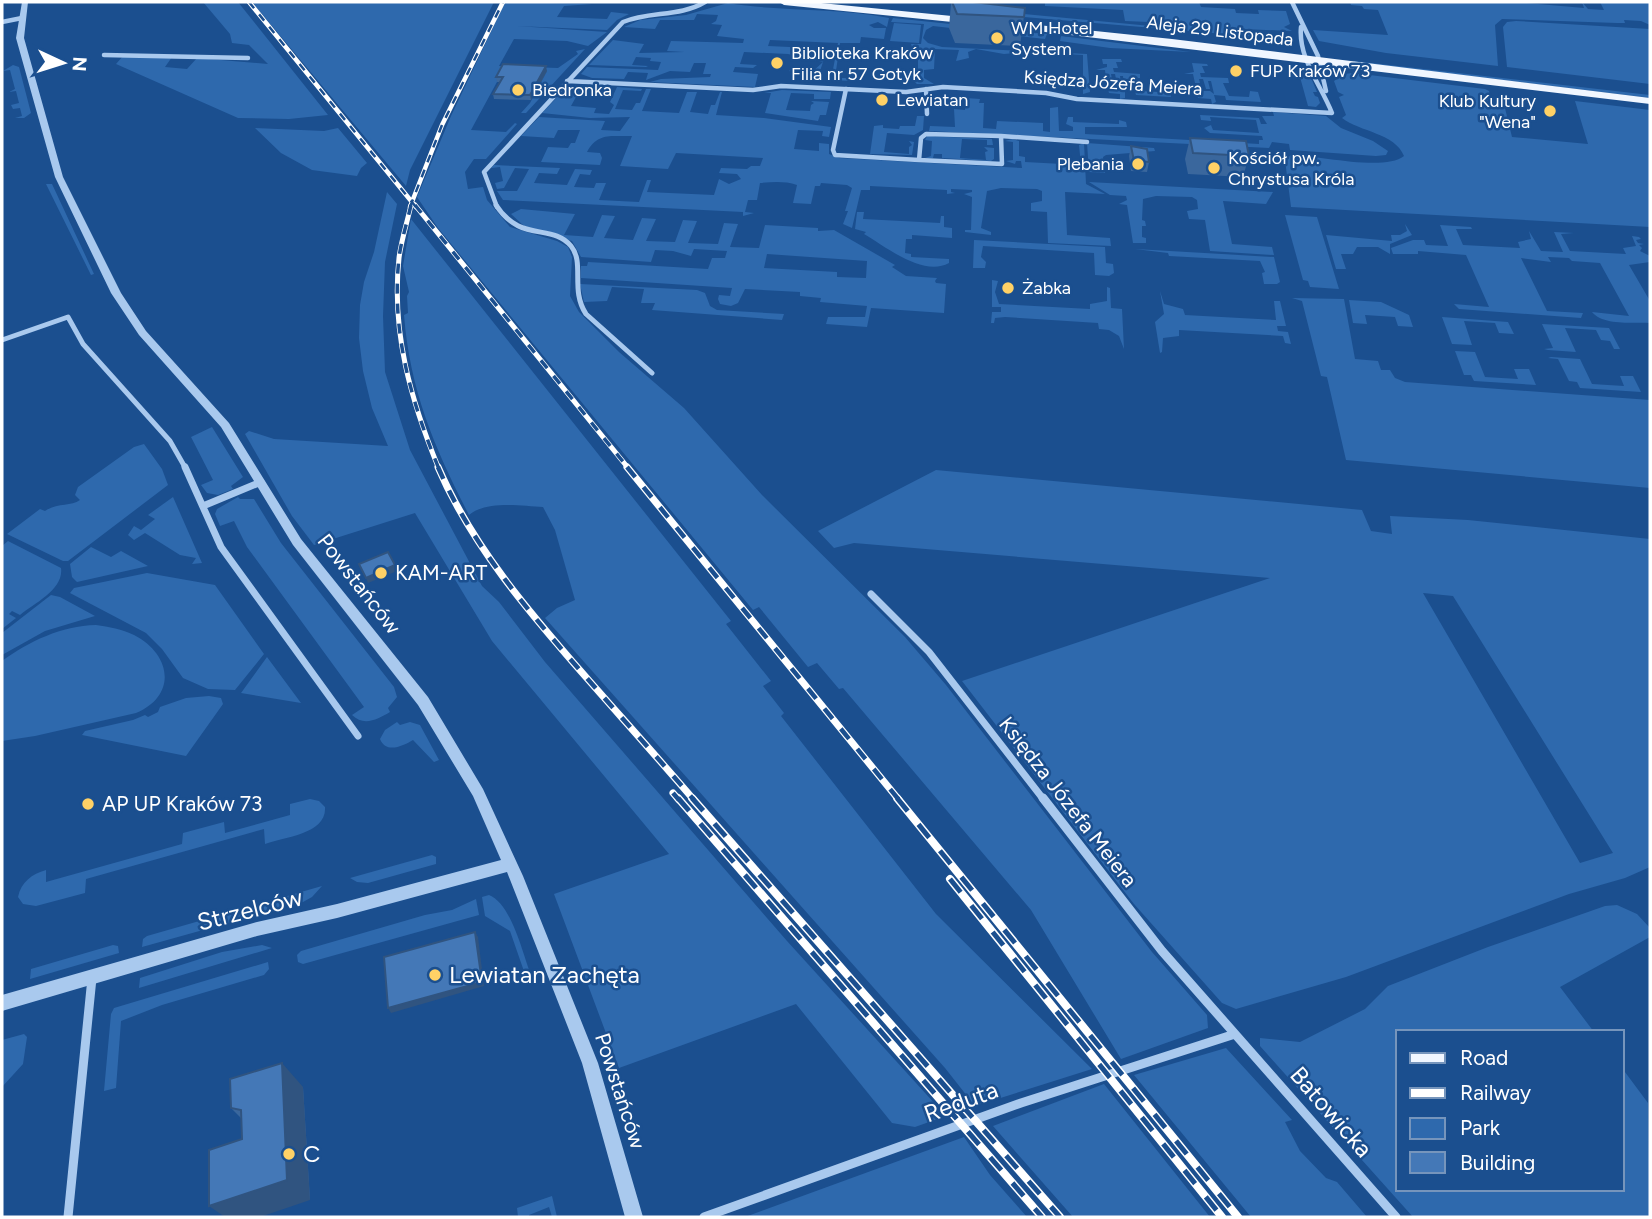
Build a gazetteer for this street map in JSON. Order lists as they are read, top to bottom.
{
  "streets": {
    "main road": ["Aleja 29 Listopada"],
    "street": [
      "Księdza Józefa Meiera",
      "Powstańców",
      "Strzelców",
      "Reduta",
      "Batowicka"
    ]
  },
  "crossings": [
    ["Księdza Józefa Meiera", "Reduta"],
    ["Księdza Józefa Meiera", "Batowicka"],
    ["Powstańców", "Strzelców"],
    ["Reduta", "Batowicka"]
  ],
  "places": [
    "WM Hotel System",
    "Biblioteka Kraków Filia nr 57 Gotyk",
    "FUP Kraków 73",
    "Biedronka",
    "Lewiatan",
    "Klub Kultury \"Wena\"",
    "Plebania",
    "Kościół pw. Chrystusa Króla",
    "Żabka",
    "KAM-ART",
    "AP UP Kraków 73",
    "Lewiatan Zachęta",
    "C"
  ],
  "legend": [
    "Road",
    "Railway",
    "Park",
    "Building"
  ],
  "north": "right"
}
